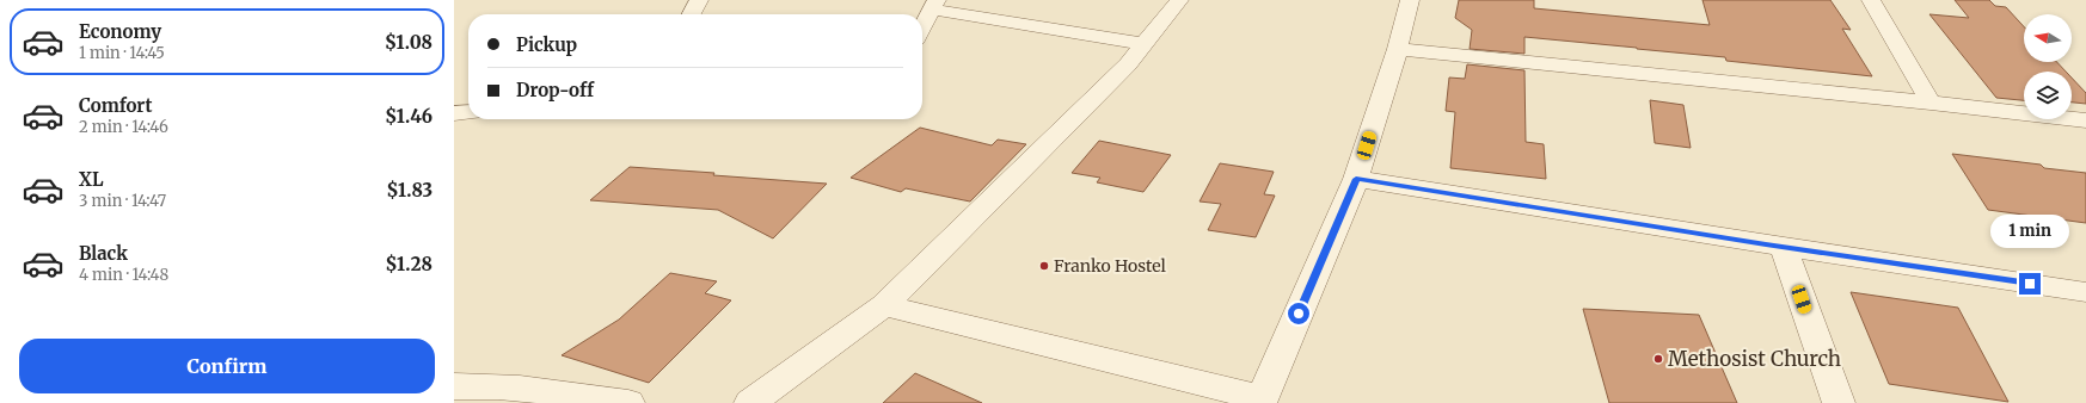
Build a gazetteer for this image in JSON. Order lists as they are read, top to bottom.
{
  "places": ["Franko Hostel", "Methosist Church"],
  "north": "left",
  "page": {
    "list": [
      {
        "name": "Economy",
        "note": "1 min · 14:45",
        "value": "$1.08"
      },
      {
        "name": "Comfort",
        "note": "2 min · 14:46",
        "value": "$1.46"
      },
      {
        "name": "XL",
        "note": "3 min · 14:47",
        "value": "$1.83"
      },
      {
        "name": "Black",
        "note": "4 min · 14:48",
        "value": "$1.28"
      }
    ],
    "banner": ["Pickup", "Drop-off"],
    "bubble": "1 min",
    "buttons": "Confirm"
  }
}
